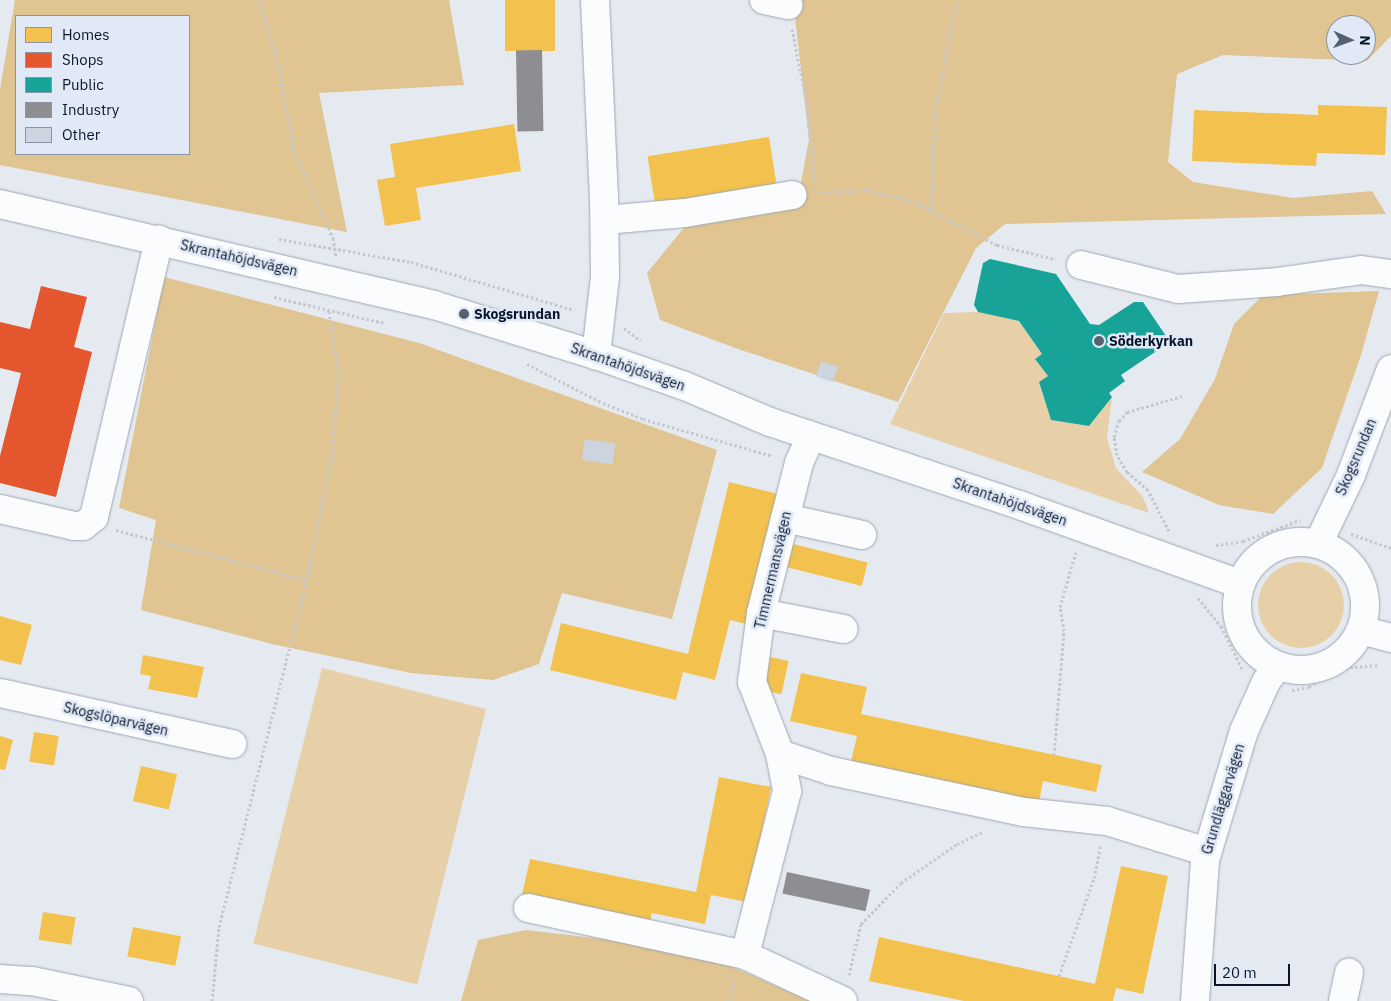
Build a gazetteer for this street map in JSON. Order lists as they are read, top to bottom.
{
  "streets": {
    "street": [
      "Skrantahöjdsvägen",
      "Skogsrundan",
      "Timmermansvägen",
      "Skogslöparvägen",
      "Grundläggarvägen"
    ]
  },
  "crossings": [
    ["Skrantahöjdsvägen", "Skogsrundan"],
    ["Skrantahöjdsvägen", "Timmermansvägen"],
    ["Skrantahöjdsvägen", "Grundläggarvägen"],
    ["Skogsrundan", "Grundläggarvägen"]
  ],
  "places": ["Skogsrundan", "Söderkyrkan"],
  "legend": [
    "Homes",
    "Shops",
    "Public",
    "Industry",
    "Other"
  ],
  "scale_bar": "20 m",
  "north": "right"
}
